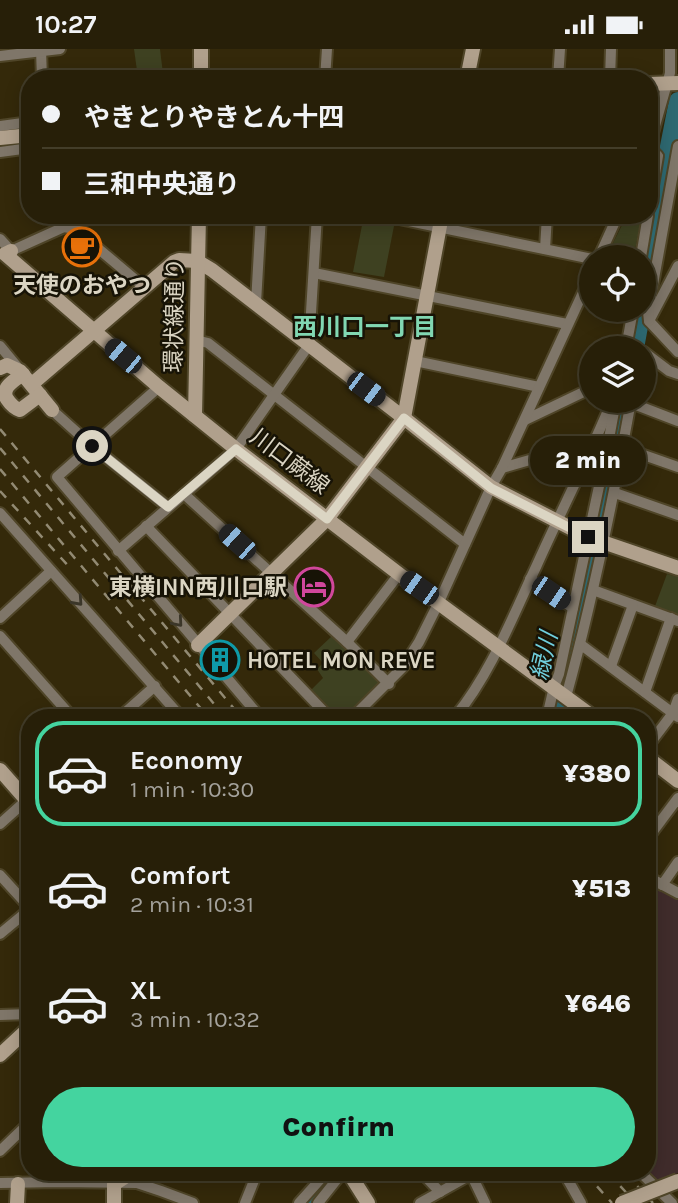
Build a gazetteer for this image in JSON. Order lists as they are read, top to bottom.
{
  "streets": {
    "street": ["環状線通り", "川口蕨線"]
  },
  "crossings": [
    ["環状線通り", "川口蕨線"]
  ],
  "districts": ["西川口一丁目"],
  "water": ["緑川"],
  "places": {
    "cafe": ["天使のおやつ"],
    "hotel": ["東横INN西川口駅"],
    "building": ["HOTEL MON REVE"]
  },
  "page": {
    "status": "10:27",
    "banner": ["やきとりやきとん十四", "三和中央通り"],
    "bubble": "2 min",
    "list": [
      {
        "name": "Economy",
        "note": "1 min · 10:30",
        "value": "¥380"
      },
      {
        "name": "Comfort",
        "note": "2 min · 10:31",
        "value": "¥513"
      },
      {
        "name": "XL",
        "note": "3 min · 10:32",
        "value": "¥646"
      }
    ],
    "buttons": "Confirm"
  }
}
